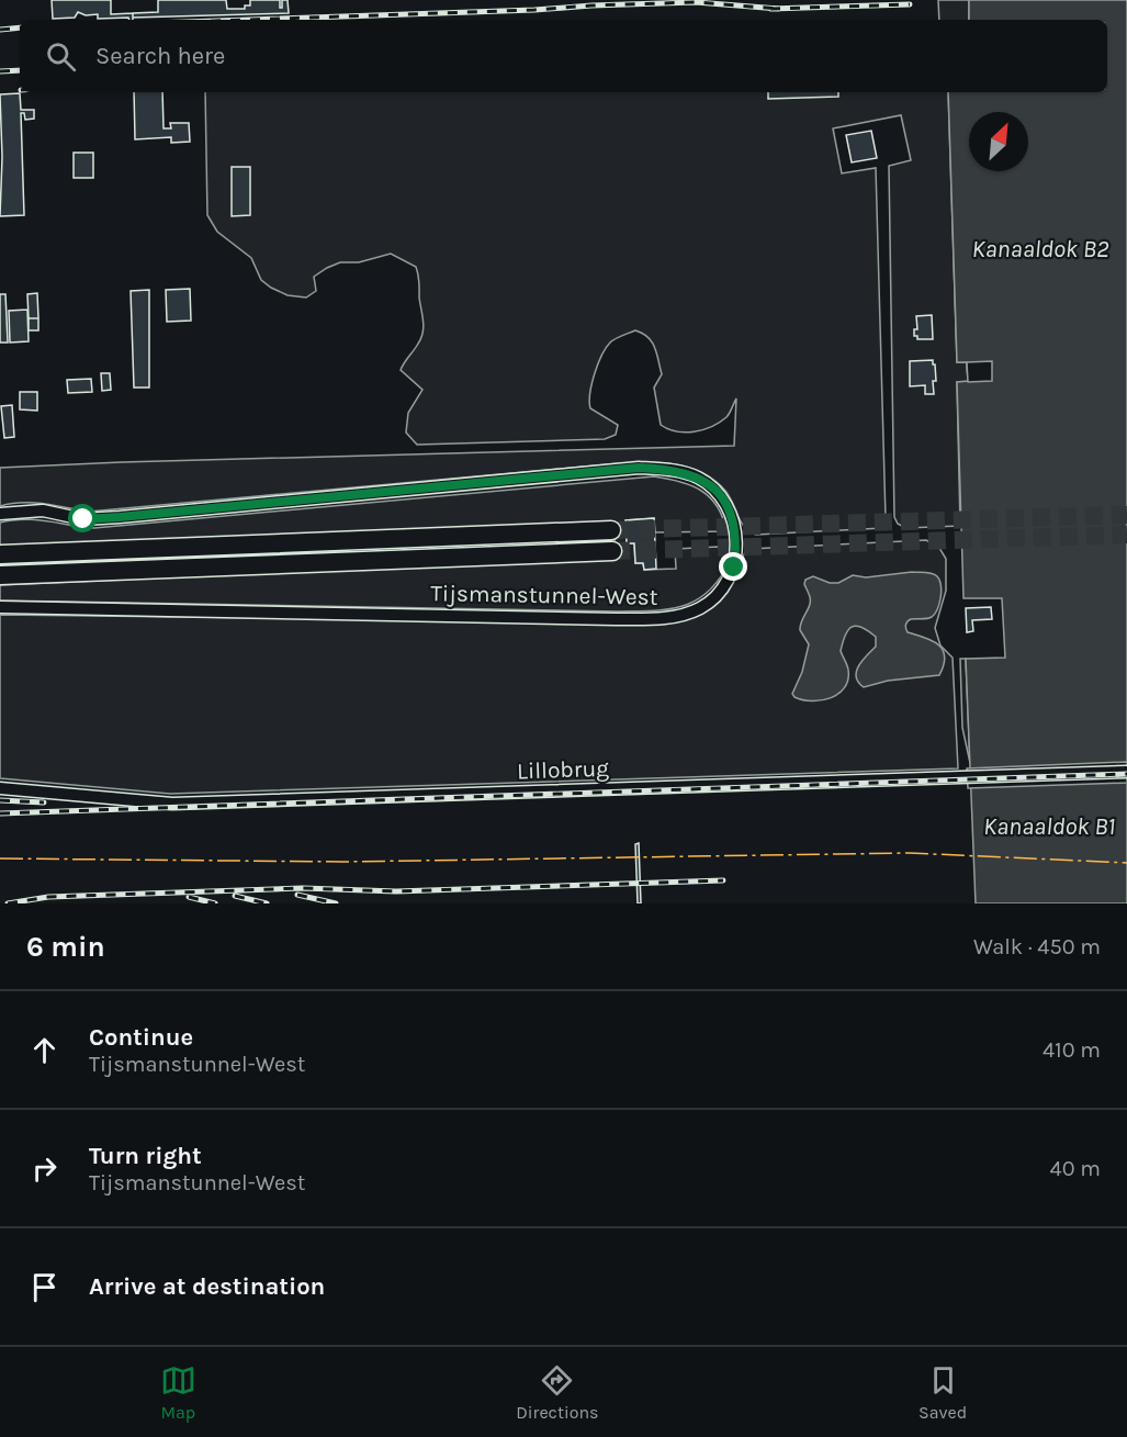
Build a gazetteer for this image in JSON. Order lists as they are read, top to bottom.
{
  "streets": {
    "street": ["Tijsmanstunnel-West", "Lillobrug"]
  },
  "water": ["Kanaaldok B2", "Kanaaldok B1"],
  "north": "top right",
  "page": {
    "search": "Search here",
    "heading": ["6 min", "Walk · 450 m"],
    "list": [
      ["Continue", "Tijsmanstunnel-West", "410 m"],
      ["Turn right", "Tijsmanstunnel-West", "40 m"],
      "Arrive at destination"
    ],
    "nav": ["Map", "Directions", "Saved"]
  }
}
